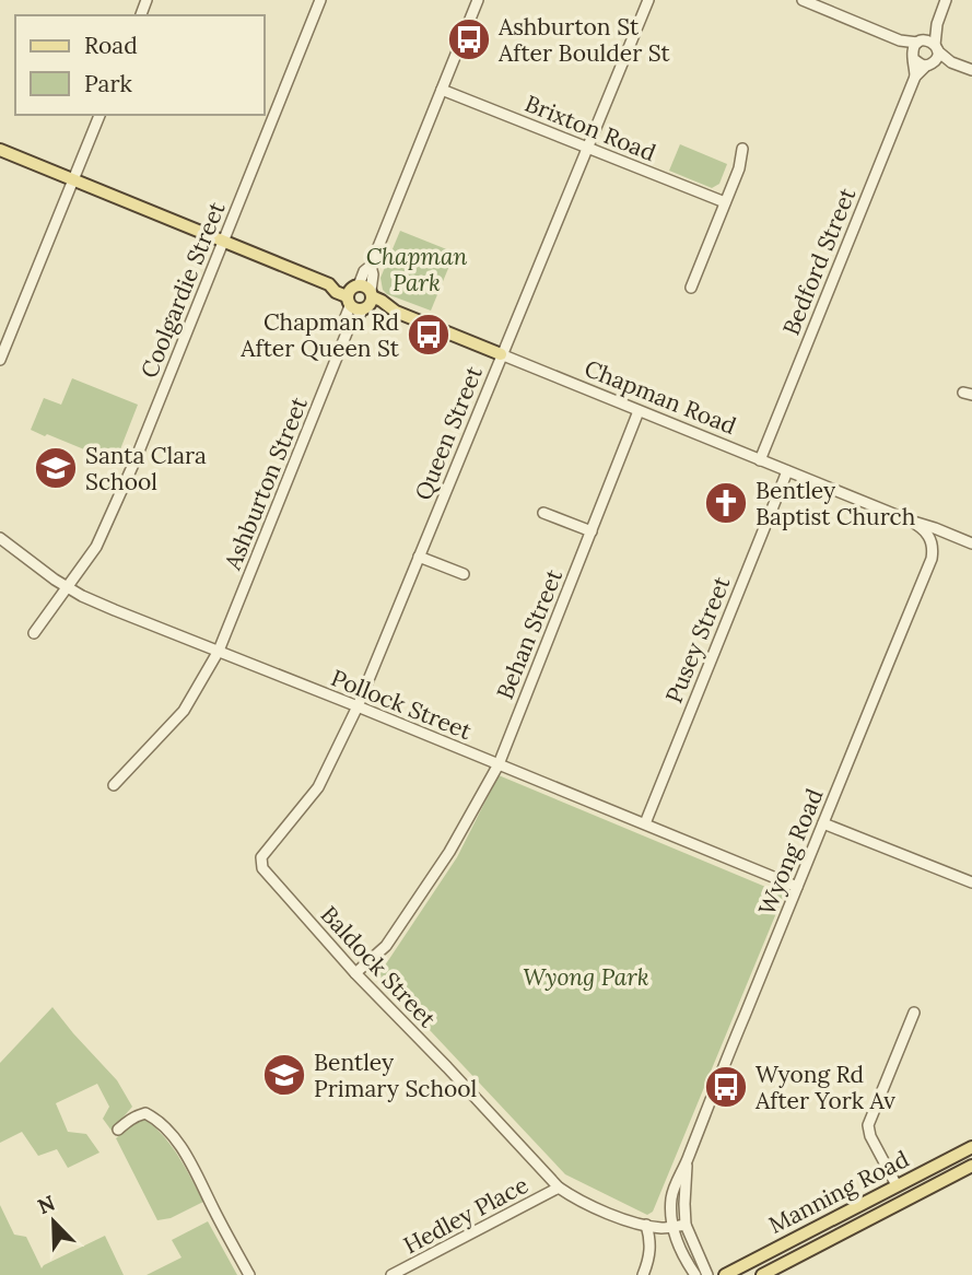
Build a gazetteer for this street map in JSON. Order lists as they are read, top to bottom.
{
  "streets": {
    "main road": ["Chapman Road", "Manning Road"],
    "street": [
      "Brixton Road",
      "Bedford Street",
      "Coolgardie Street",
      "Queen Street",
      "Ashburton Street",
      "Behan Street",
      "Pusey Street",
      "Pollock Street",
      "Wyong Road",
      "Baldock Street",
      "Hedley Place"
    ]
  },
  "crossings": [
    ["Brixton Road", "Queen Street"],
    ["Brixton Road", "Ashburton Street"],
    ["Bedford Street", "Chapman Road"],
    ["Coolgardie Street", "Chapman Road"],
    ["Coolgardie Street", "Pollock Street"],
    ["Chapman Road", "Queen Street"],
    ["Chapman Road", "Ashburton Street"],
    ["Chapman Road", "Behan Street"],
    ["Chapman Road", "Pusey Street"],
    ["Chapman Road", "Wyong Road"],
    ["Queen Street", "Pollock Street"],
    ["Queen Street", "Baldock Street"],
    ["Ashburton Street", "Pollock Street"],
    ["Behan Street", "Pollock Street"],
    ["Behan Street", "Baldock Street"],
    ["Pusey Street", "Pollock Street"],
    ["Pollock Street", "Wyong Road"],
    ["Wyong Road", "Baldock Street"],
    ["Baldock Street", "Hedley Place"]
  ],
  "parks": ["Chapman Park", "Wyong Park"],
  "places": {
    "bus stop": ["Ashburton St After Boulder St", "Chapman Rd After Queen St", "Wyong Rd After York Av"],
    "school or university": ["Santa Clara School", "Bentley Primary School"],
    "church": ["Bentley Baptist Church"]
  },
  "legend": ["Road", "Park"],
  "north": "top left"
}
